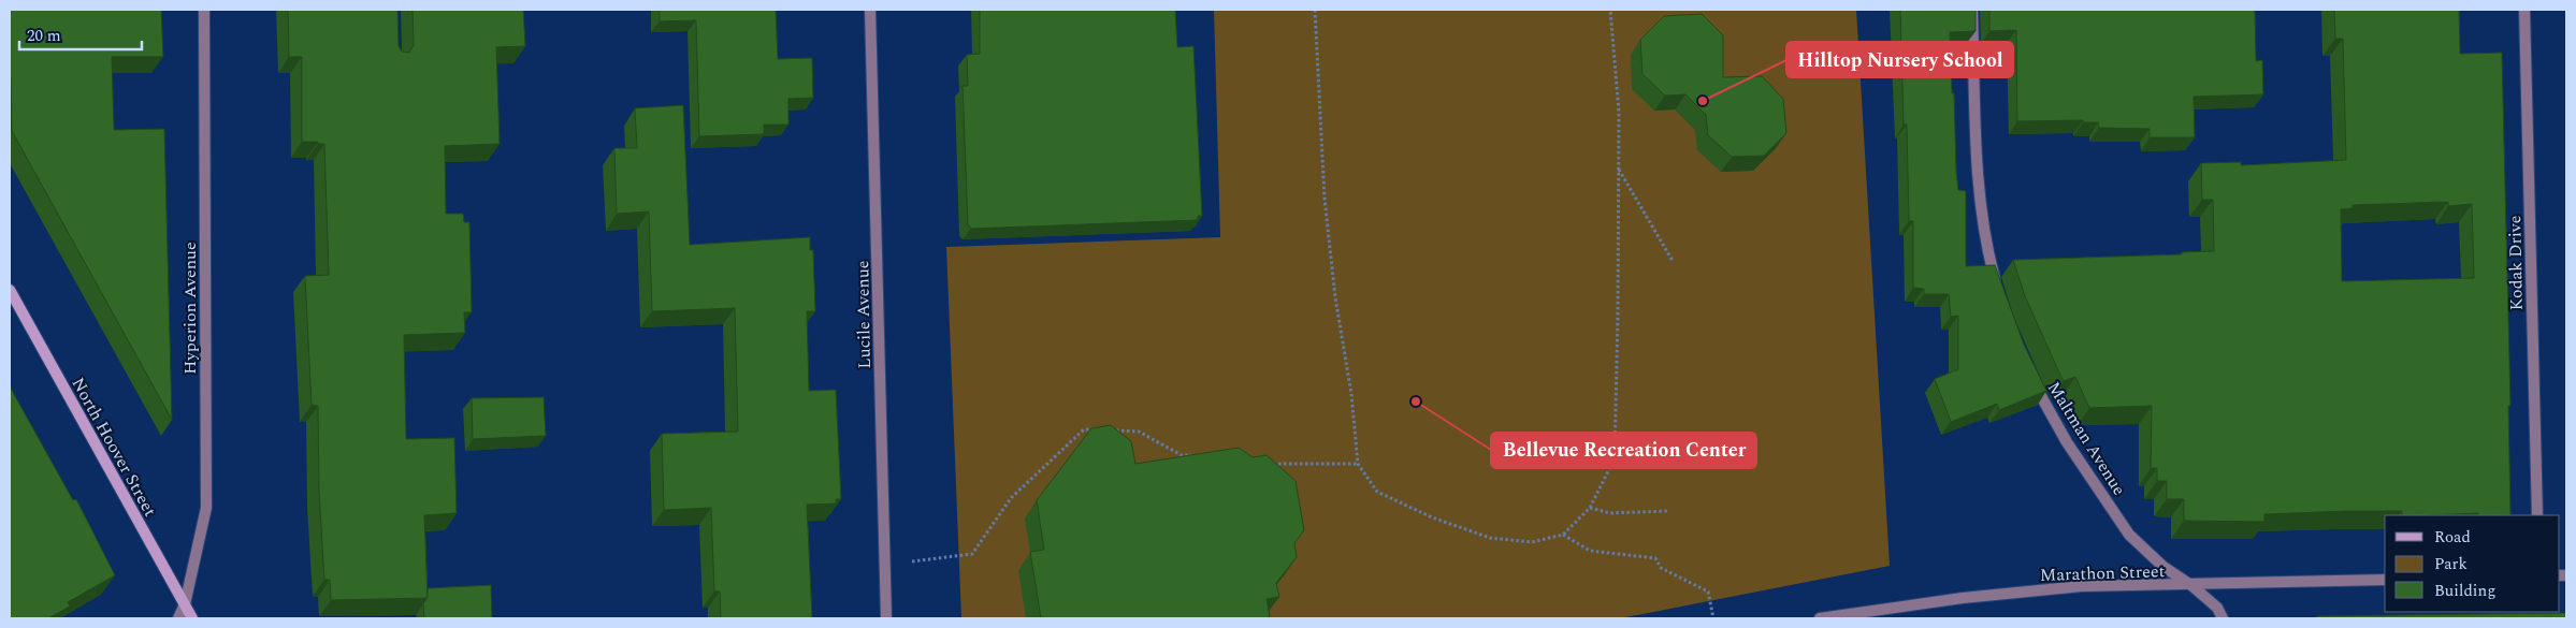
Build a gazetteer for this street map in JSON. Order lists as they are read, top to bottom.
{
  "streets": {
    "street": [
      "Kodak Drive",
      "Hyperion Avenue",
      "Lucile Avenue",
      "Maltman Avenue",
      "North Hoover Street",
      "Marathon Street"
    ]
  },
  "crossings": [
    ["Hyperion Avenue", "North Hoover Street"],
    ["Maltman Avenue", "Marathon Street"]
  ],
  "places": ["Hilltop Nursery School", "Bellevue Recreation Center"],
  "legend": ["Road", "Park", "Building"],
  "scale_bar": "20 m"
}
